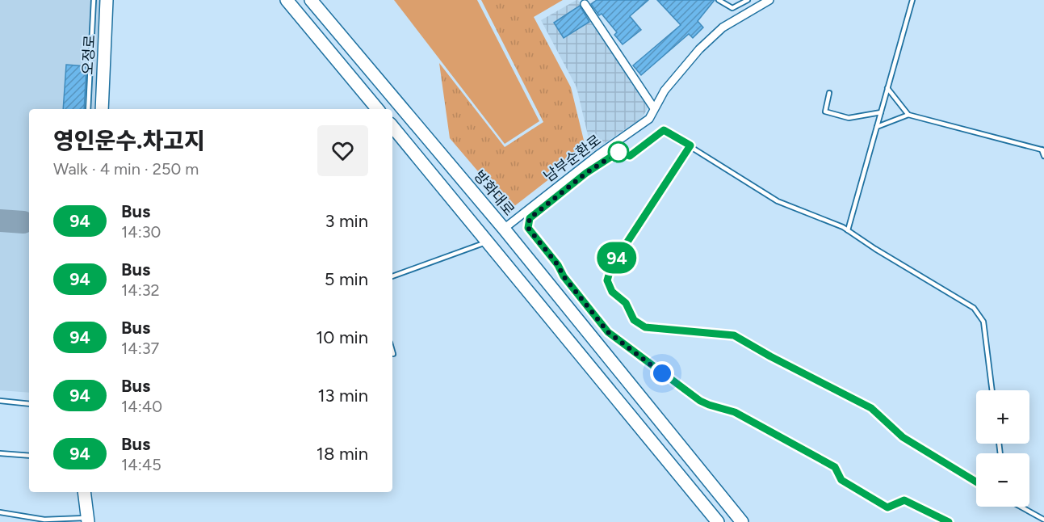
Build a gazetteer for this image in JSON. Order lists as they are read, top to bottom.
{
  "streets": {
    "main road": ["오정로", "방화대로"],
    "street": ["남부순환로"]
  },
  "crossings": [
    ["남부순환로", "방화대로"]
  ],
  "lines": ["bus line 94"],
  "page": {
    "on_map": "94",
    "heading": ["영인운수.차고지", "Walk · 4 min · 250 m"],
    "list": [
      {
        "mark": "94",
        "name": "Bus",
        "note": "14:30",
        "value": "3 min"
      },
      {
        "mark": "94",
        "name": "Bus",
        "note": "14:32",
        "value": "5 min"
      },
      {
        "mark": "94",
        "name": "Bus",
        "note": "14:37",
        "value": "10 min"
      },
      {
        "mark": "94",
        "name": "Bus",
        "note": "14:40",
        "value": "13 min"
      },
      {
        "mark": "94",
        "name": "Bus",
        "note": "14:45",
        "value": "18 min"
      }
    ],
    "map_buttons": ["+", "−"]
  }
}
